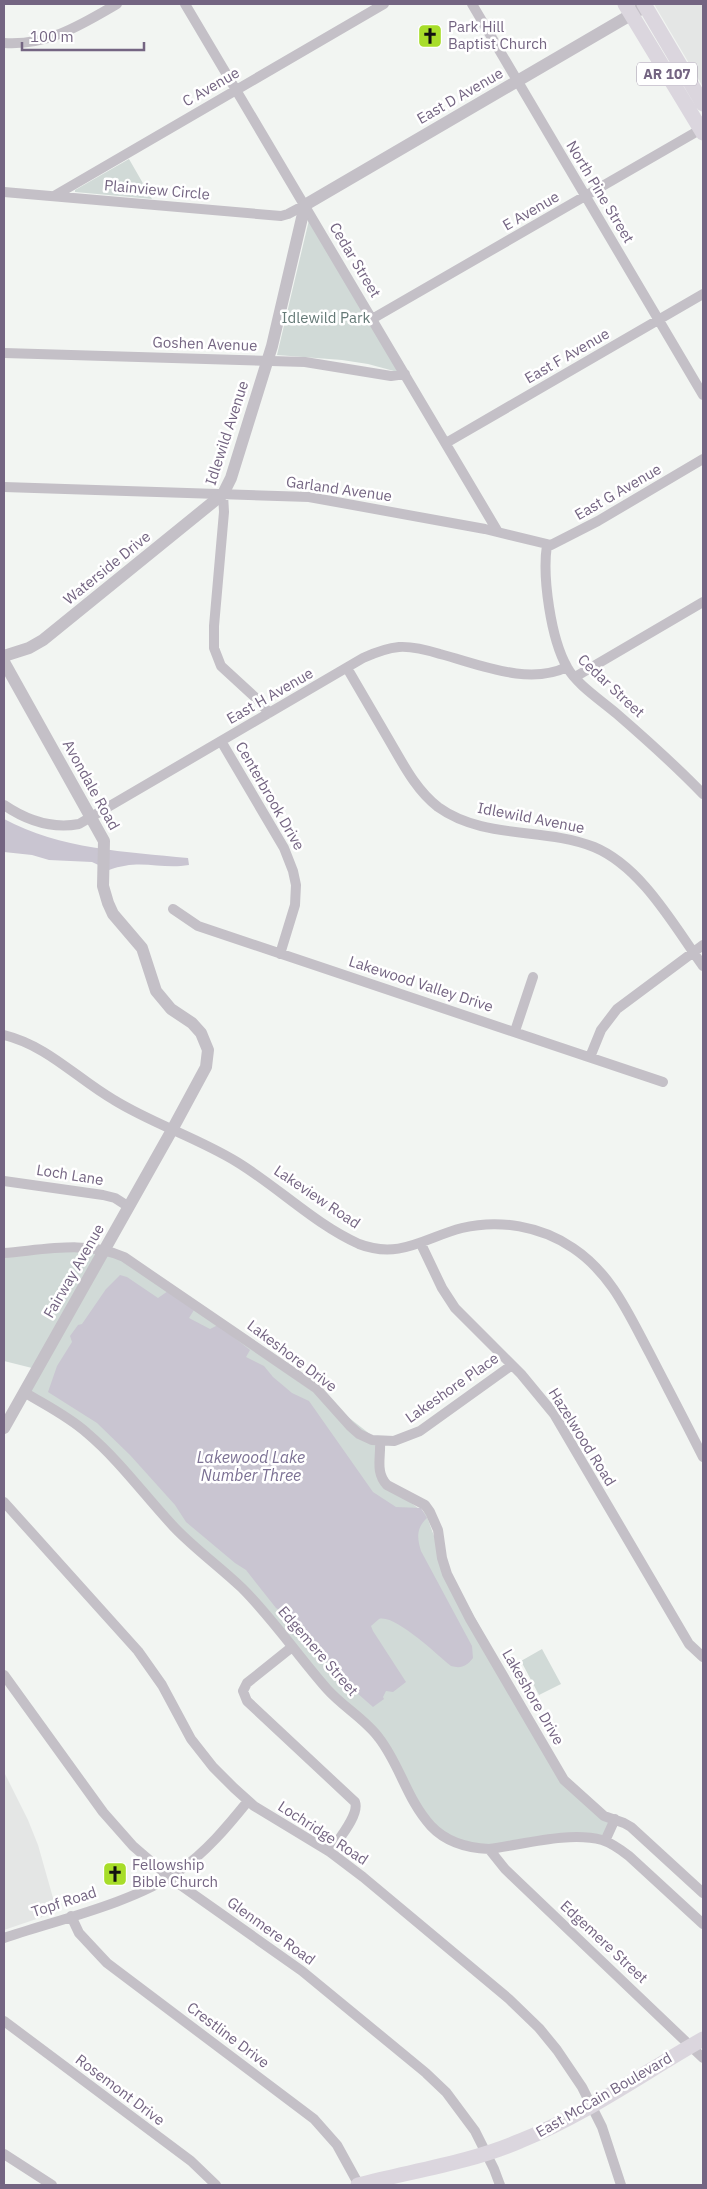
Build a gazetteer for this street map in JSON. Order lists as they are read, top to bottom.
{
  "streets": {
    "main road": ["AR 107", "East McCain Boulevard"],
    "street": [
      "C Avenue",
      "East D Avenue",
      "Plainview Circle",
      "North Pine Street",
      "E Avenue",
      "Cedar Street",
      "Goshen Avenue",
      "East F Avenue",
      "Idlewild Avenue",
      "Garland Avenue",
      "East G Avenue",
      "Waterside Drive",
      "East H Avenue",
      "Avondale Road",
      "Centerbrook Drive",
      "Lakewood Valley Drive",
      "Loch Lane",
      "Lakeview Road",
      "Fairway Avenue",
      "Lakeshore Drive",
      "Lakeshore Place",
      "Hazelwood Road",
      "Edgemere Street",
      "Lochridge Road",
      "Topf Road",
      "Glenmere Road",
      "Crestline Drive",
      "Rosemont Drive"
    ]
  },
  "crossings": [
    ["AR 107", "East D Avenue"],
    ["AR 107", "E Avenue"],
    ["C Avenue", "Plainview Circle"],
    ["C Avenue", "Cedar Street"],
    ["East D Avenue", "Plainview Circle"],
    ["East D Avenue", "North Pine Street"],
    ["East D Avenue", "Cedar Street"],
    ["East D Avenue", "Idlewild Avenue"],
    ["Plainview Circle", "Cedar Street"],
    ["Plainview Circle", "Idlewild Avenue"],
    ["North Pine Street", "E Avenue"],
    ["North Pine Street", "East F Avenue"],
    ["E Avenue", "Cedar Street"],
    ["Cedar Street", "Goshen Avenue"],
    ["Cedar Street", "East F Avenue"],
    ["Cedar Street", "Idlewild Avenue"],
    ["Cedar Street", "Garland Avenue"],
    ["Cedar Street", "East G Avenue"],
    ["Cedar Street", "East H Avenue"],
    ["Goshen Avenue", "Idlewild Avenue"],
    ["Idlewild Avenue", "Garland Avenue"],
    ["Idlewild Avenue", "Waterside Drive"],
    ["Idlewild Avenue", "East H Avenue"],
    ["Garland Avenue", "East G Avenue"],
    ["Garland Avenue", "Waterside Drive"],
    ["East H Avenue", "Avondale Road"],
    ["East H Avenue", "Centerbrook Drive"],
    ["Avondale Road", "Lakeview Road"],
    ["Avondale Road", "Fairway Avenue"],
    ["Centerbrook Drive", "Lakewood Valley Drive"],
    ["Loch Lane", "Fairway Avenue"],
    ["Lakeview Road", "Fairway Avenue"],
    ["Lakeview Road", "Hazelwood Road"],
    ["Fairway Avenue", "Lakeshore Drive"],
    ["Fairway Avenue", "Edgemere Street"],
    ["Lakeshore Drive", "Lakeshore Place"],
    ["Lakeshore Place", "Hazelwood Road"],
    ["Edgemere Street", "East McCain Boulevard"],
    ["Lochridge Road", "Topf Road"],
    ["Lochridge Road", "East McCain Boulevard"],
    ["Topf Road", "Glenmere Road"],
    ["Topf Road", "Crestline Drive"],
    ["Glenmere Road", "East McCain Boulevard"],
    ["Crestline Drive", "East McCain Boulevard"]
  ],
  "water": ["Lakewood Lake Number Three"],
  "parks": ["Idlewild Park"],
  "places": {
    "church": ["Park Hill Baptist Church", "Fellowship Bible Church"]
  },
  "scale_bar": "100 m"
}
